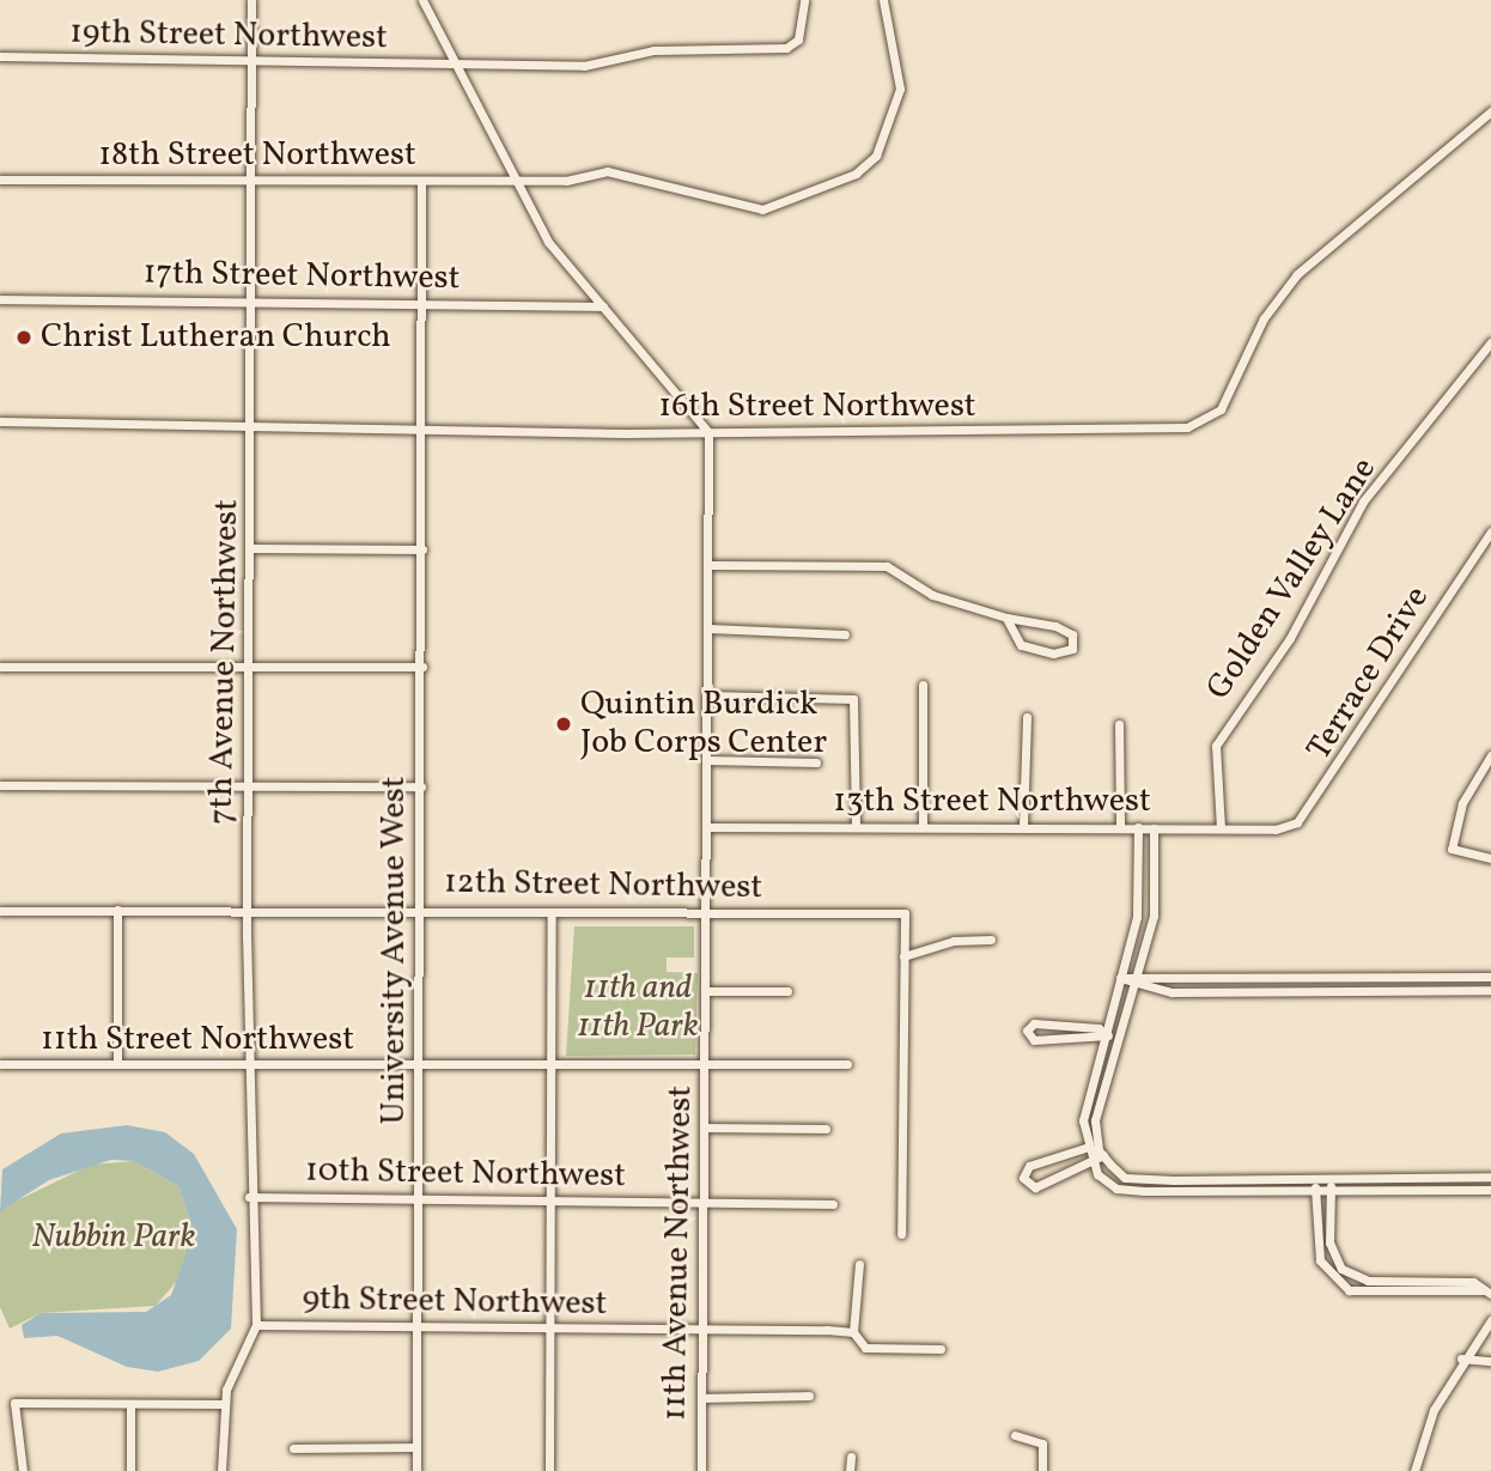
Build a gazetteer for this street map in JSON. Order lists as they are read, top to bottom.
{
  "streets": {
    "street": [
      "19th Street Northwest",
      "18th Street Northwest",
      "17th Street Northwest",
      "16th Street Northwest",
      "Golden Valley Lane",
      "7th Avenue Northwest",
      "Terrace Drive",
      "13th Street Northwest",
      "12th Street Northwest",
      "University Avenue West",
      "11th Street Northwest",
      "10th Street Northwest",
      "11th Avenue Northwest",
      "9th Street Northwest"
    ]
  },
  "crossings": [
    ["19th Street Northwest", "7th Avenue Northwest"],
    ["18th Street Northwest", "7th Avenue Northwest"],
    ["18th Street Northwest", "University Avenue West"],
    ["17th Street Northwest", "7th Avenue Northwest"],
    ["17th Street Northwest", "University Avenue West"],
    ["16th Street Northwest", "7th Avenue Northwest"],
    ["16th Street Northwest", "University Avenue West"],
    ["16th Street Northwest", "11th Avenue Northwest"],
    ["Golden Valley Lane", "13th Street Northwest"],
    ["7th Avenue Northwest", "12th Street Northwest"],
    ["7th Avenue Northwest", "11th Street Northwest"],
    ["7th Avenue Northwest", "10th Street Northwest"],
    ["7th Avenue Northwest", "9th Street Northwest"],
    ["Terrace Drive", "13th Street Northwest"],
    ["13th Street Northwest", "11th Avenue Northwest"],
    ["12th Street Northwest", "University Avenue West"],
    ["12th Street Northwest", "11th Avenue Northwest"],
    ["University Avenue West", "11th Street Northwest"],
    ["University Avenue West", "10th Street Northwest"],
    ["University Avenue West", "9th Street Northwest"],
    ["11th Street Northwest", "11th Avenue Northwest"],
    ["10th Street Northwest", "11th Avenue Northwest"],
    ["11th Avenue Northwest", "9th Street Northwest"]
  ],
  "parks": ["11th and 11th Park", "Nubbin Park"],
  "places": ["Christ Lutheran Church", "Quintin Burdick Job Corps Center"]
}
